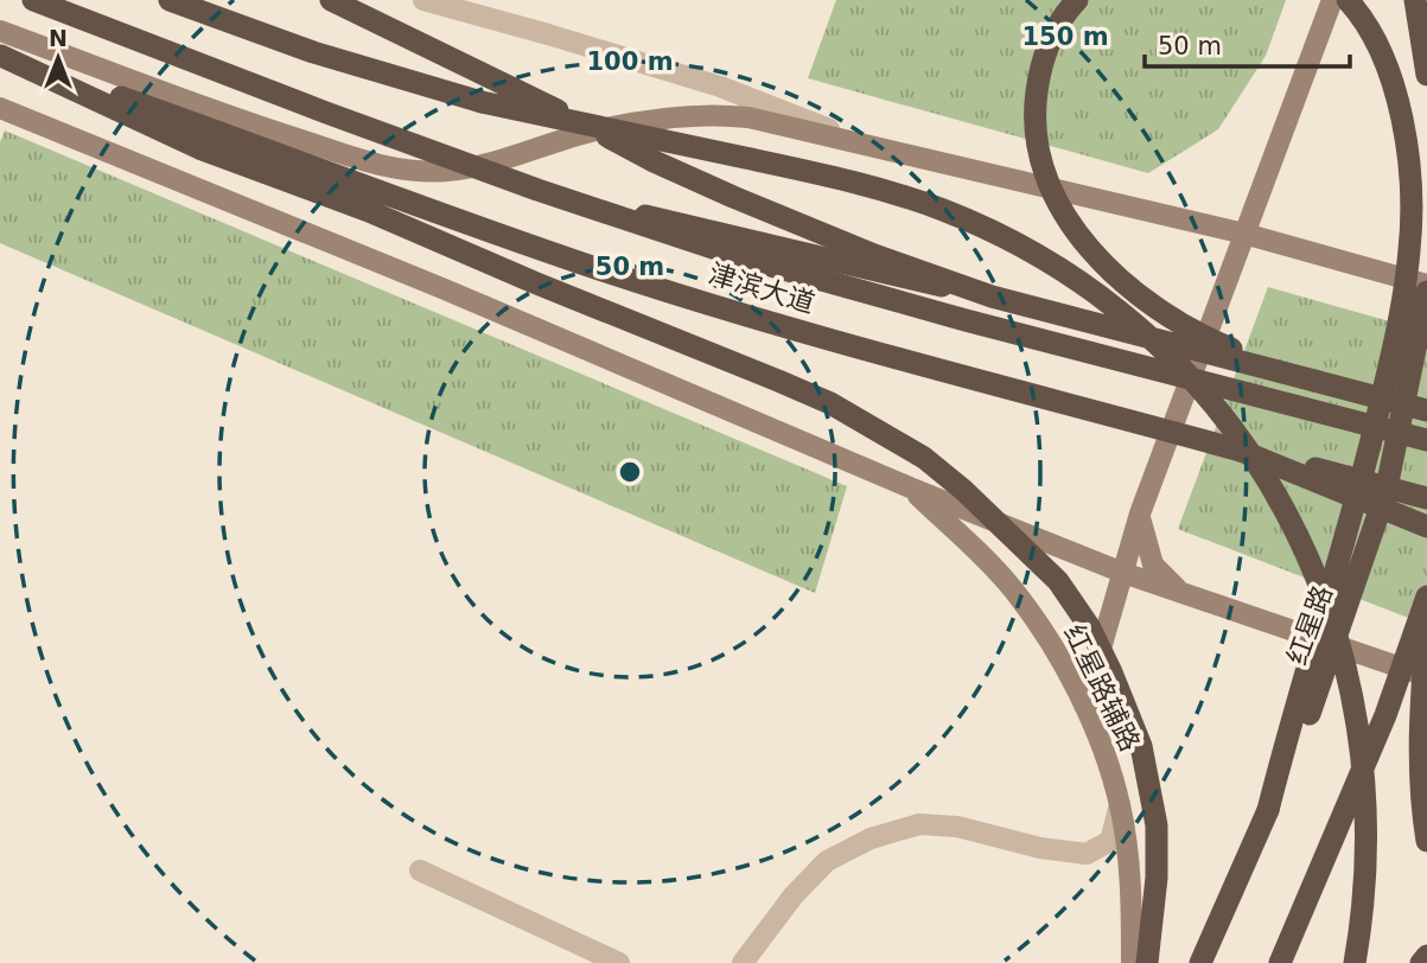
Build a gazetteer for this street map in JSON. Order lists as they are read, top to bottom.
{
  "streets": {
    "highway": ["津滨大道", "红星路"],
    "main road": ["红星路辅路"]
  },
  "scale_bar": "50 m",
  "north": "top",
  "rings": ["150 m", "100 m", "50 m"]
}
